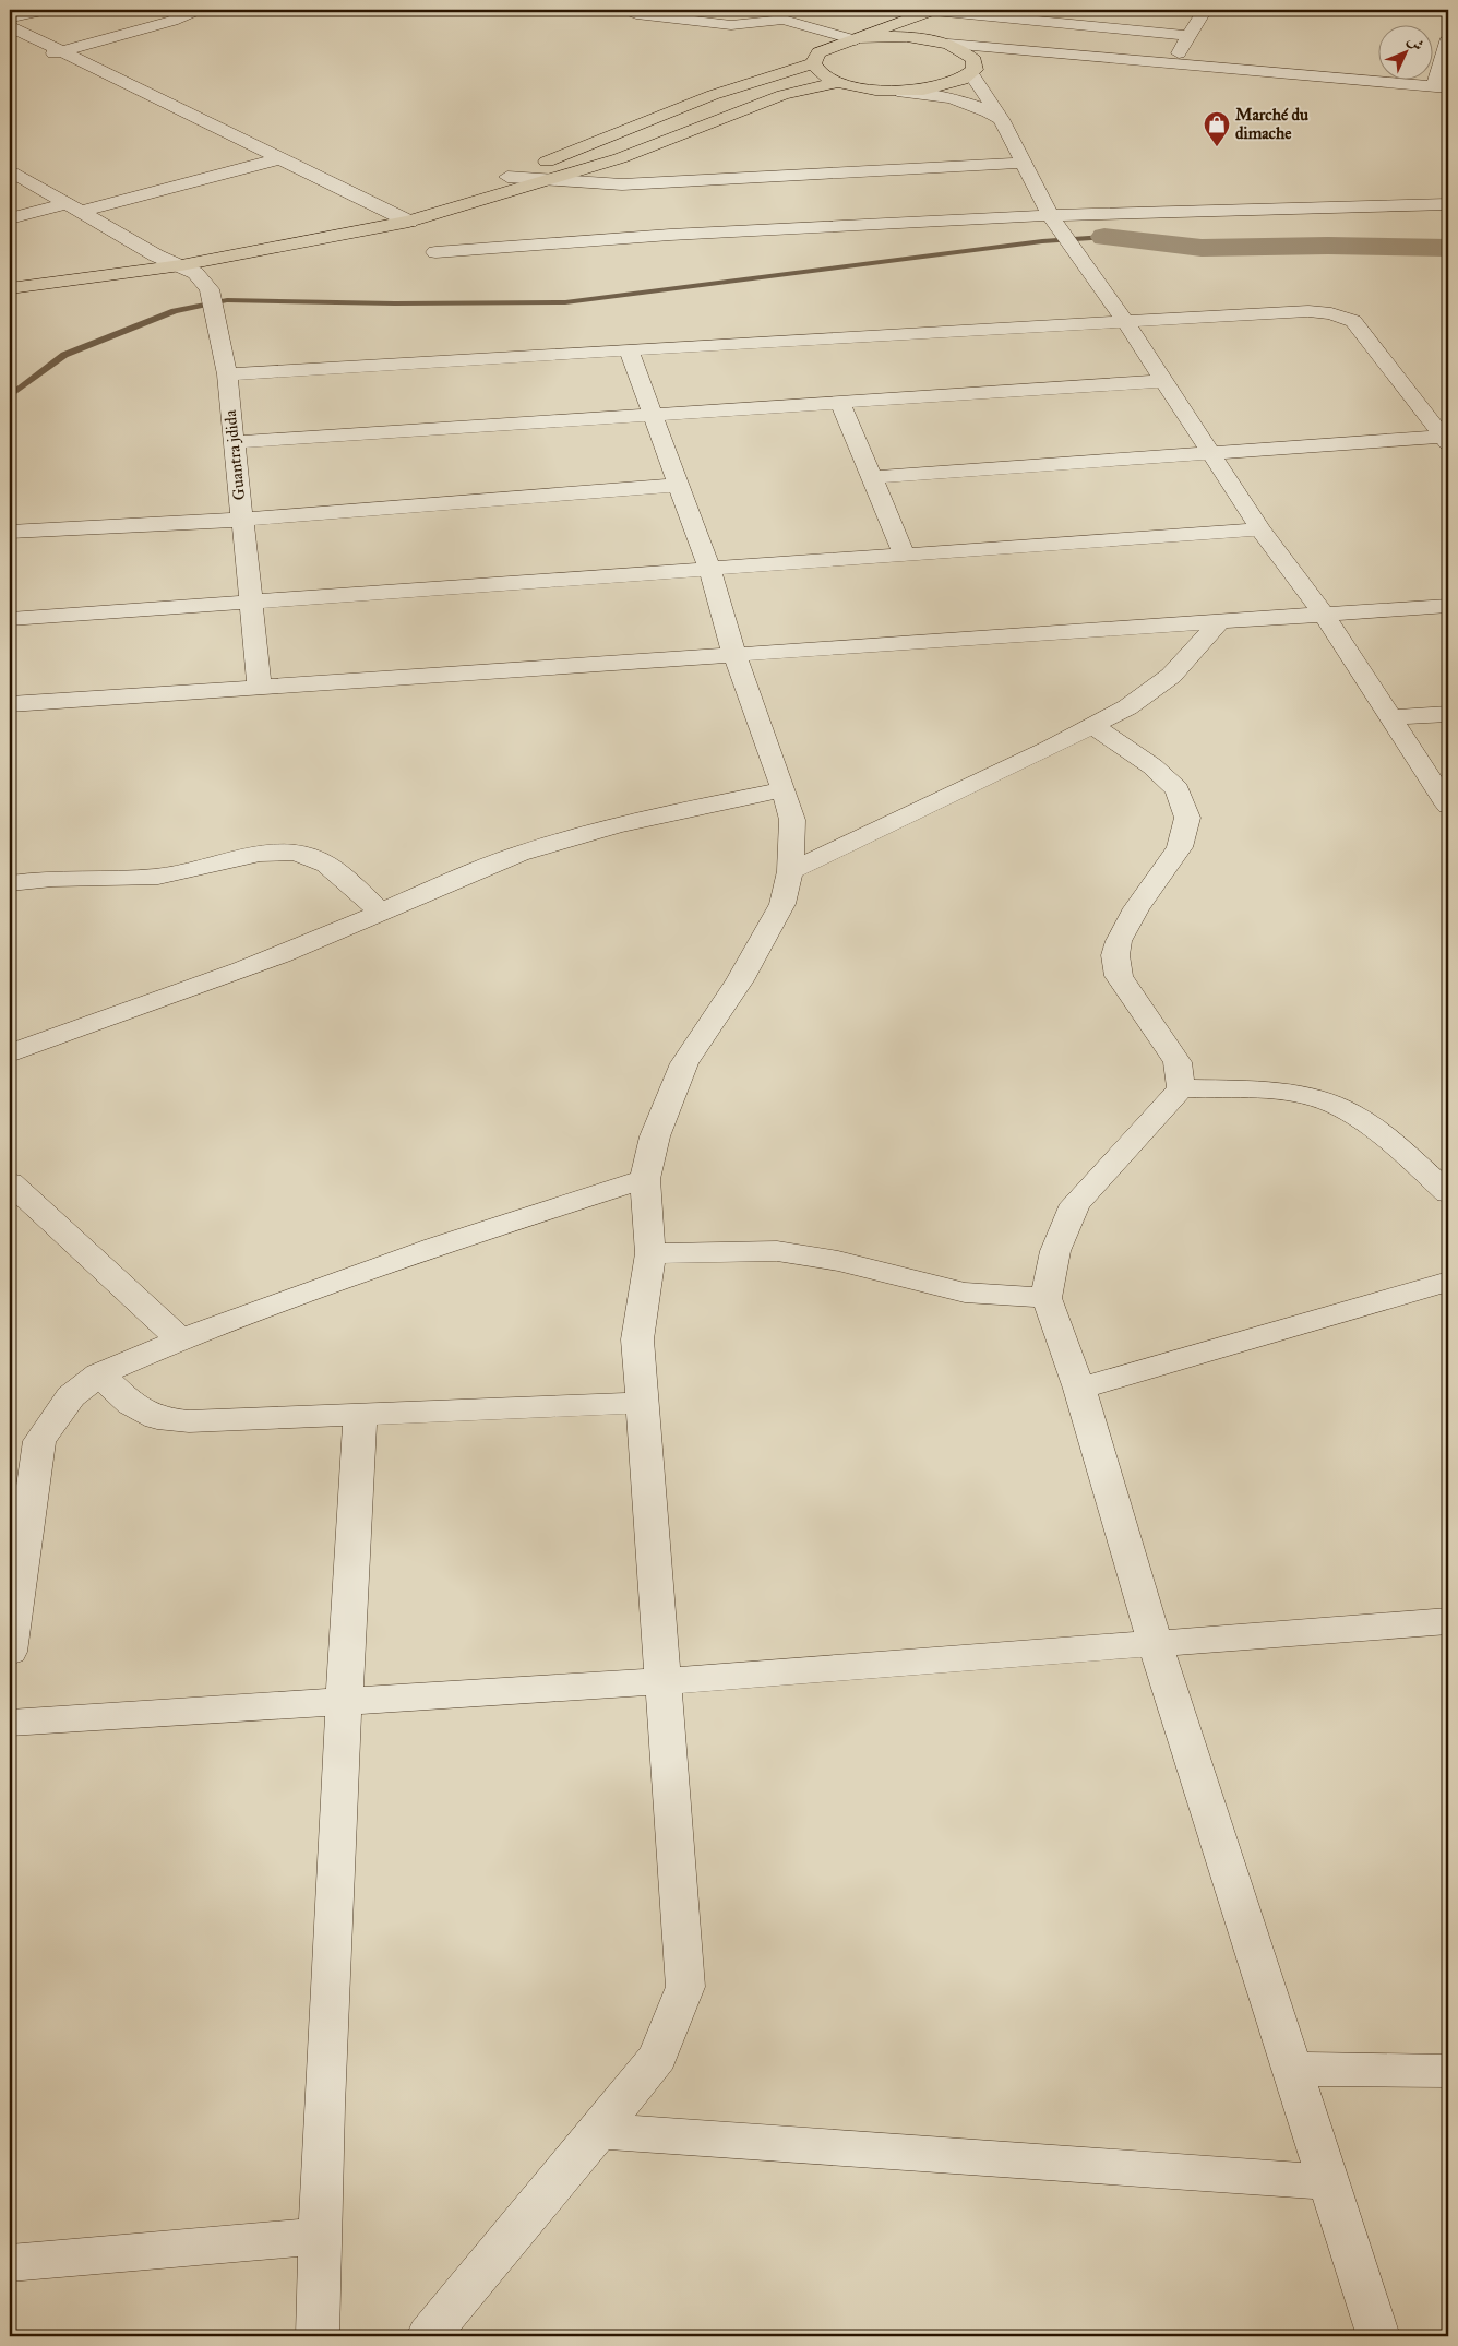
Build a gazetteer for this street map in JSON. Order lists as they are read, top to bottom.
{
  "streets": {
    "street": ["Guantra jdida"]
  },
  "places": {
    "shop": ["Marché du dimache"]
  },
  "north": "top right"
}
